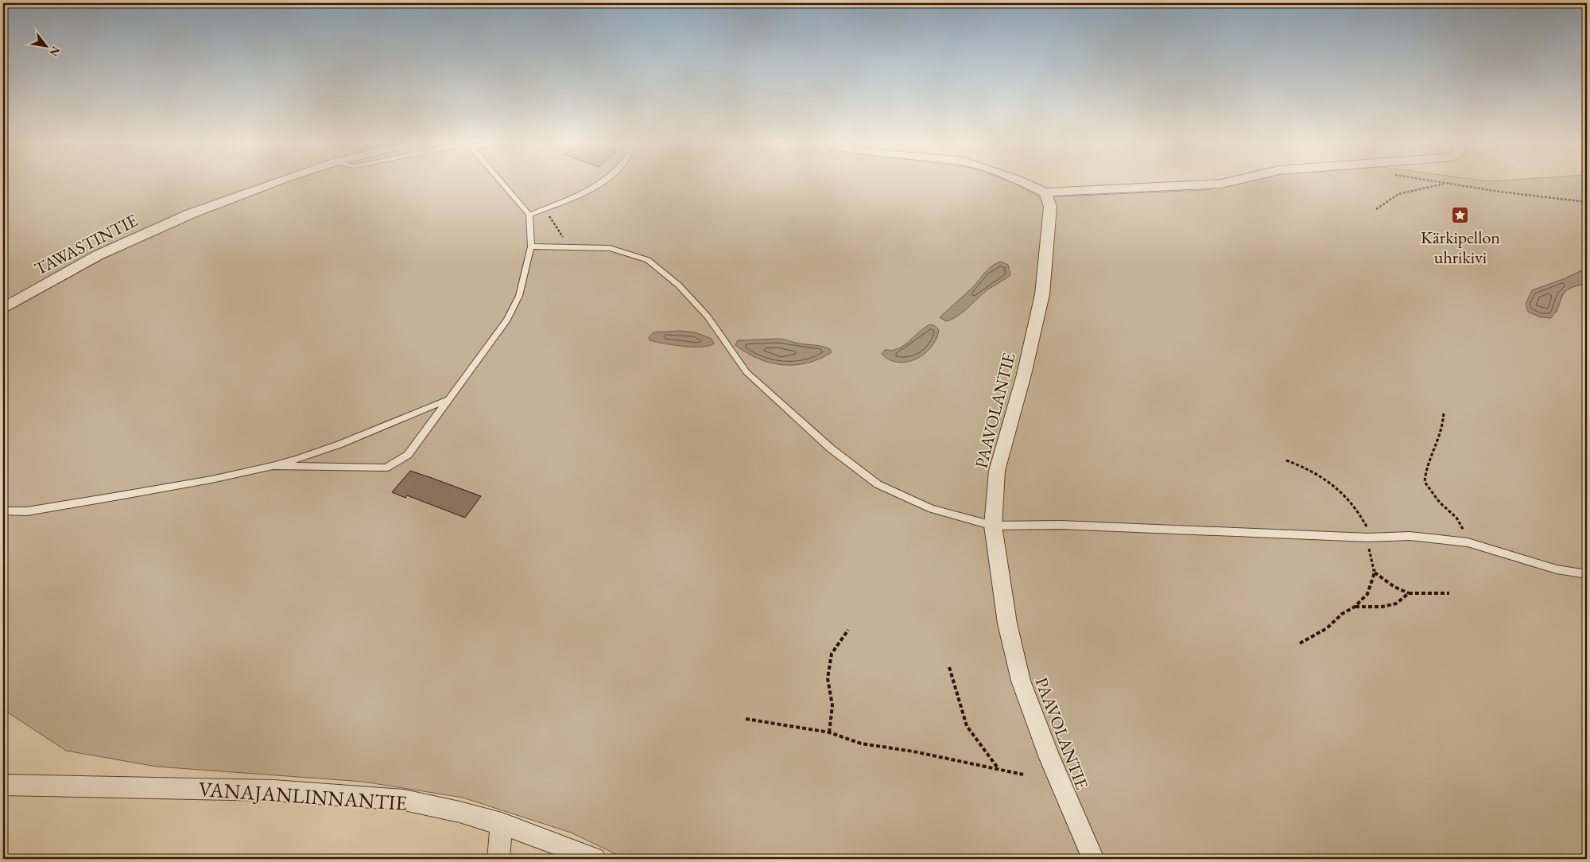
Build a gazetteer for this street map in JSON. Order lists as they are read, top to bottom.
{
  "streets": {
    "street": ["TAWASTINTIE", "PAAVOLANTIE", "VANAJANLINNANTIE"]
  },
  "places": {
    "place": ["Kärkipellon uhrikivi"]
  },
  "north": "bottom right"
}
